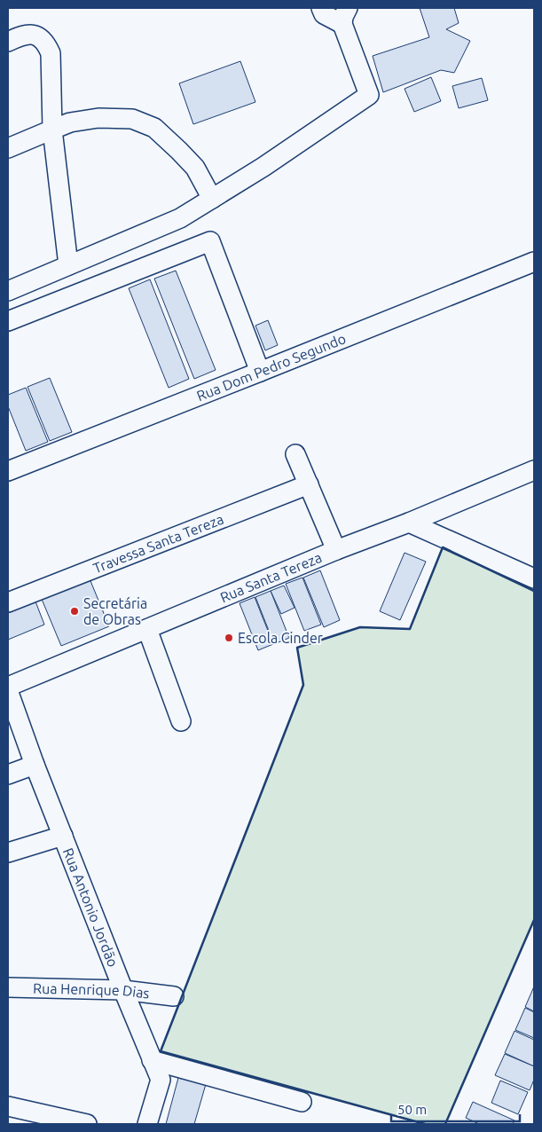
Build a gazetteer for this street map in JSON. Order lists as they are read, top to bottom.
{
  "streets": {
    "street": [
      "Rua Dom Pedro Segundo",
      "Travessa Santa Tereza",
      "Rua Santa Tereza",
      "Rua Antonio Jordão",
      "Rua Henrique Dias"
    ]
  },
  "crossings": [
    ["Rua Antonio Jordão", "Rua Henrique Dias"]
  ],
  "places": ["Secretária de Obras", "Escola Cinder"],
  "scale_bar": "50 m"
}
